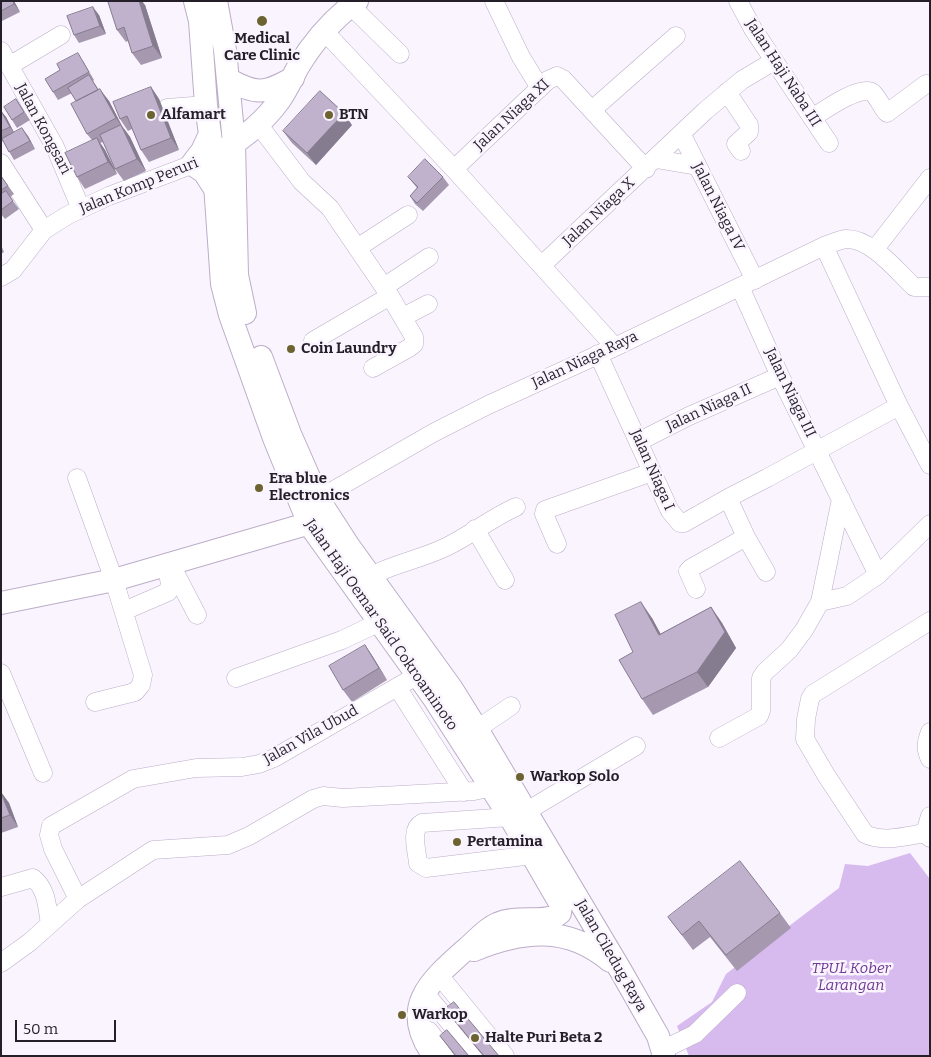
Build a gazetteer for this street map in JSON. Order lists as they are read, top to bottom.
{
  "streets": {
    "main road": ["Jalan Haji Oemar Said Cokroaminoto", "Jalan Ciledug Raya"],
    "street": [
      "Jalan Haji Naba III",
      "Jalan Niaga XI",
      "Jalan Kongsari",
      "Jalan Komp Peruri",
      "Jalan Niaga IV",
      "Jalan Niaga X",
      "Jalan Niaga Raya",
      "Jalan Niaga III",
      "Jalan Niaga II",
      "Jalan Niaga I",
      "Jalan Vila Ubud"
    ]
  },
  "crossings": [
    ["Jalan Haji Naba III", "Jalan Niaga X"],
    ["Jalan Niaga XI", "Jalan Niaga X"],
    ["Jalan Kongsari", "Jalan Komp Peruri"],
    ["Jalan Niaga IV", "Jalan Niaga X"],
    ["Jalan Niaga IV", "Jalan Niaga Raya"],
    ["Jalan Niaga IV", "Jalan Niaga III"],
    ["Jalan Niaga Raya", "Jalan Niaga III"],
    ["Jalan Niaga Raya", "Jalan Niaga I"],
    ["Jalan Niaga Raya", "Jalan Haji Oemar Said Cokroaminoto"],
    ["Jalan Niaga III", "Jalan Niaga II"],
    ["Jalan Niaga III", "Jalan Niaga I"],
    ["Jalan Niaga II", "Jalan Niaga I"],
    ["Jalan Haji Oemar Said Cokroaminoto", "Jalan Vila Ubud"],
    ["Jalan Haji Oemar Said Cokroaminoto", "Jalan Ciledug Raya"]
  ],
  "parks": ["TPUL Kober Larangan"],
  "places": [
    "Medical Care Clinic",
    "Alfamart",
    "BTN",
    "Coin Laundry",
    "Era blue Electronics",
    "Warkop Solo",
    "Pertamina",
    "Warkop",
    "Halte Puri Beta 2"
  ],
  "scale_bar": "50 m"
}
